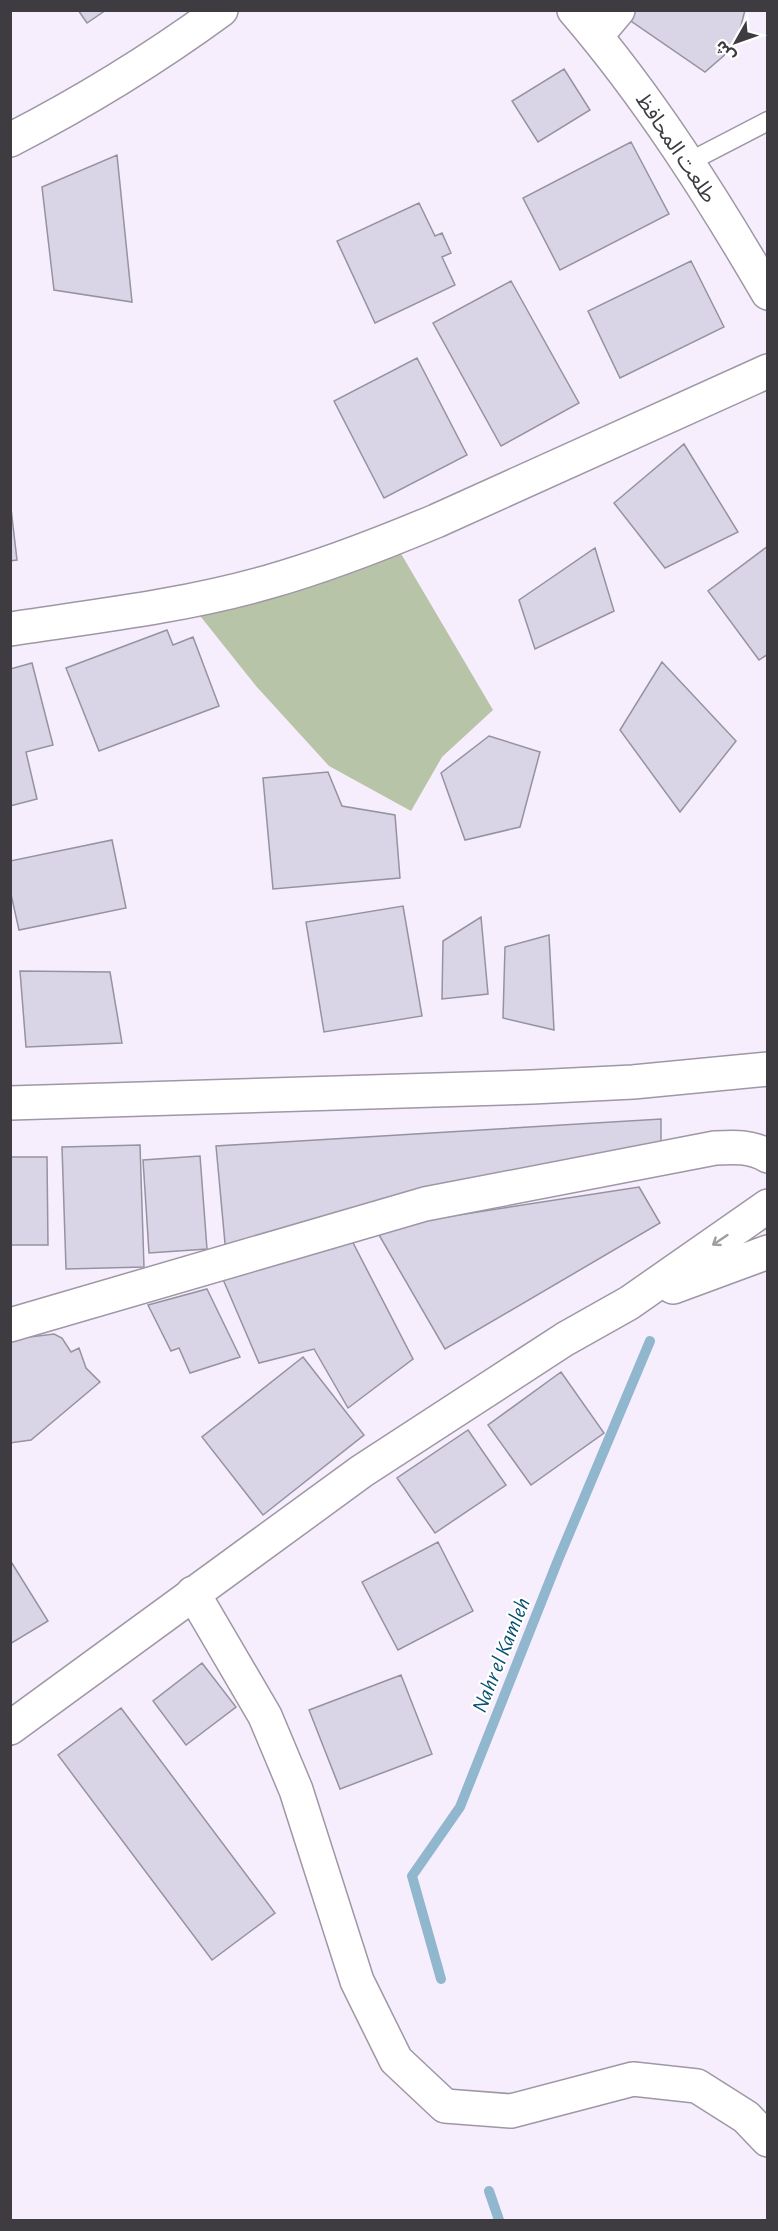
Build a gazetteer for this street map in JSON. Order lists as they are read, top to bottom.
{
  "streets": {
    "street": ["طلعت المحافظ"]
  },
  "water": ["Nahr el Kamleh"],
  "north": "bottom left"
}
